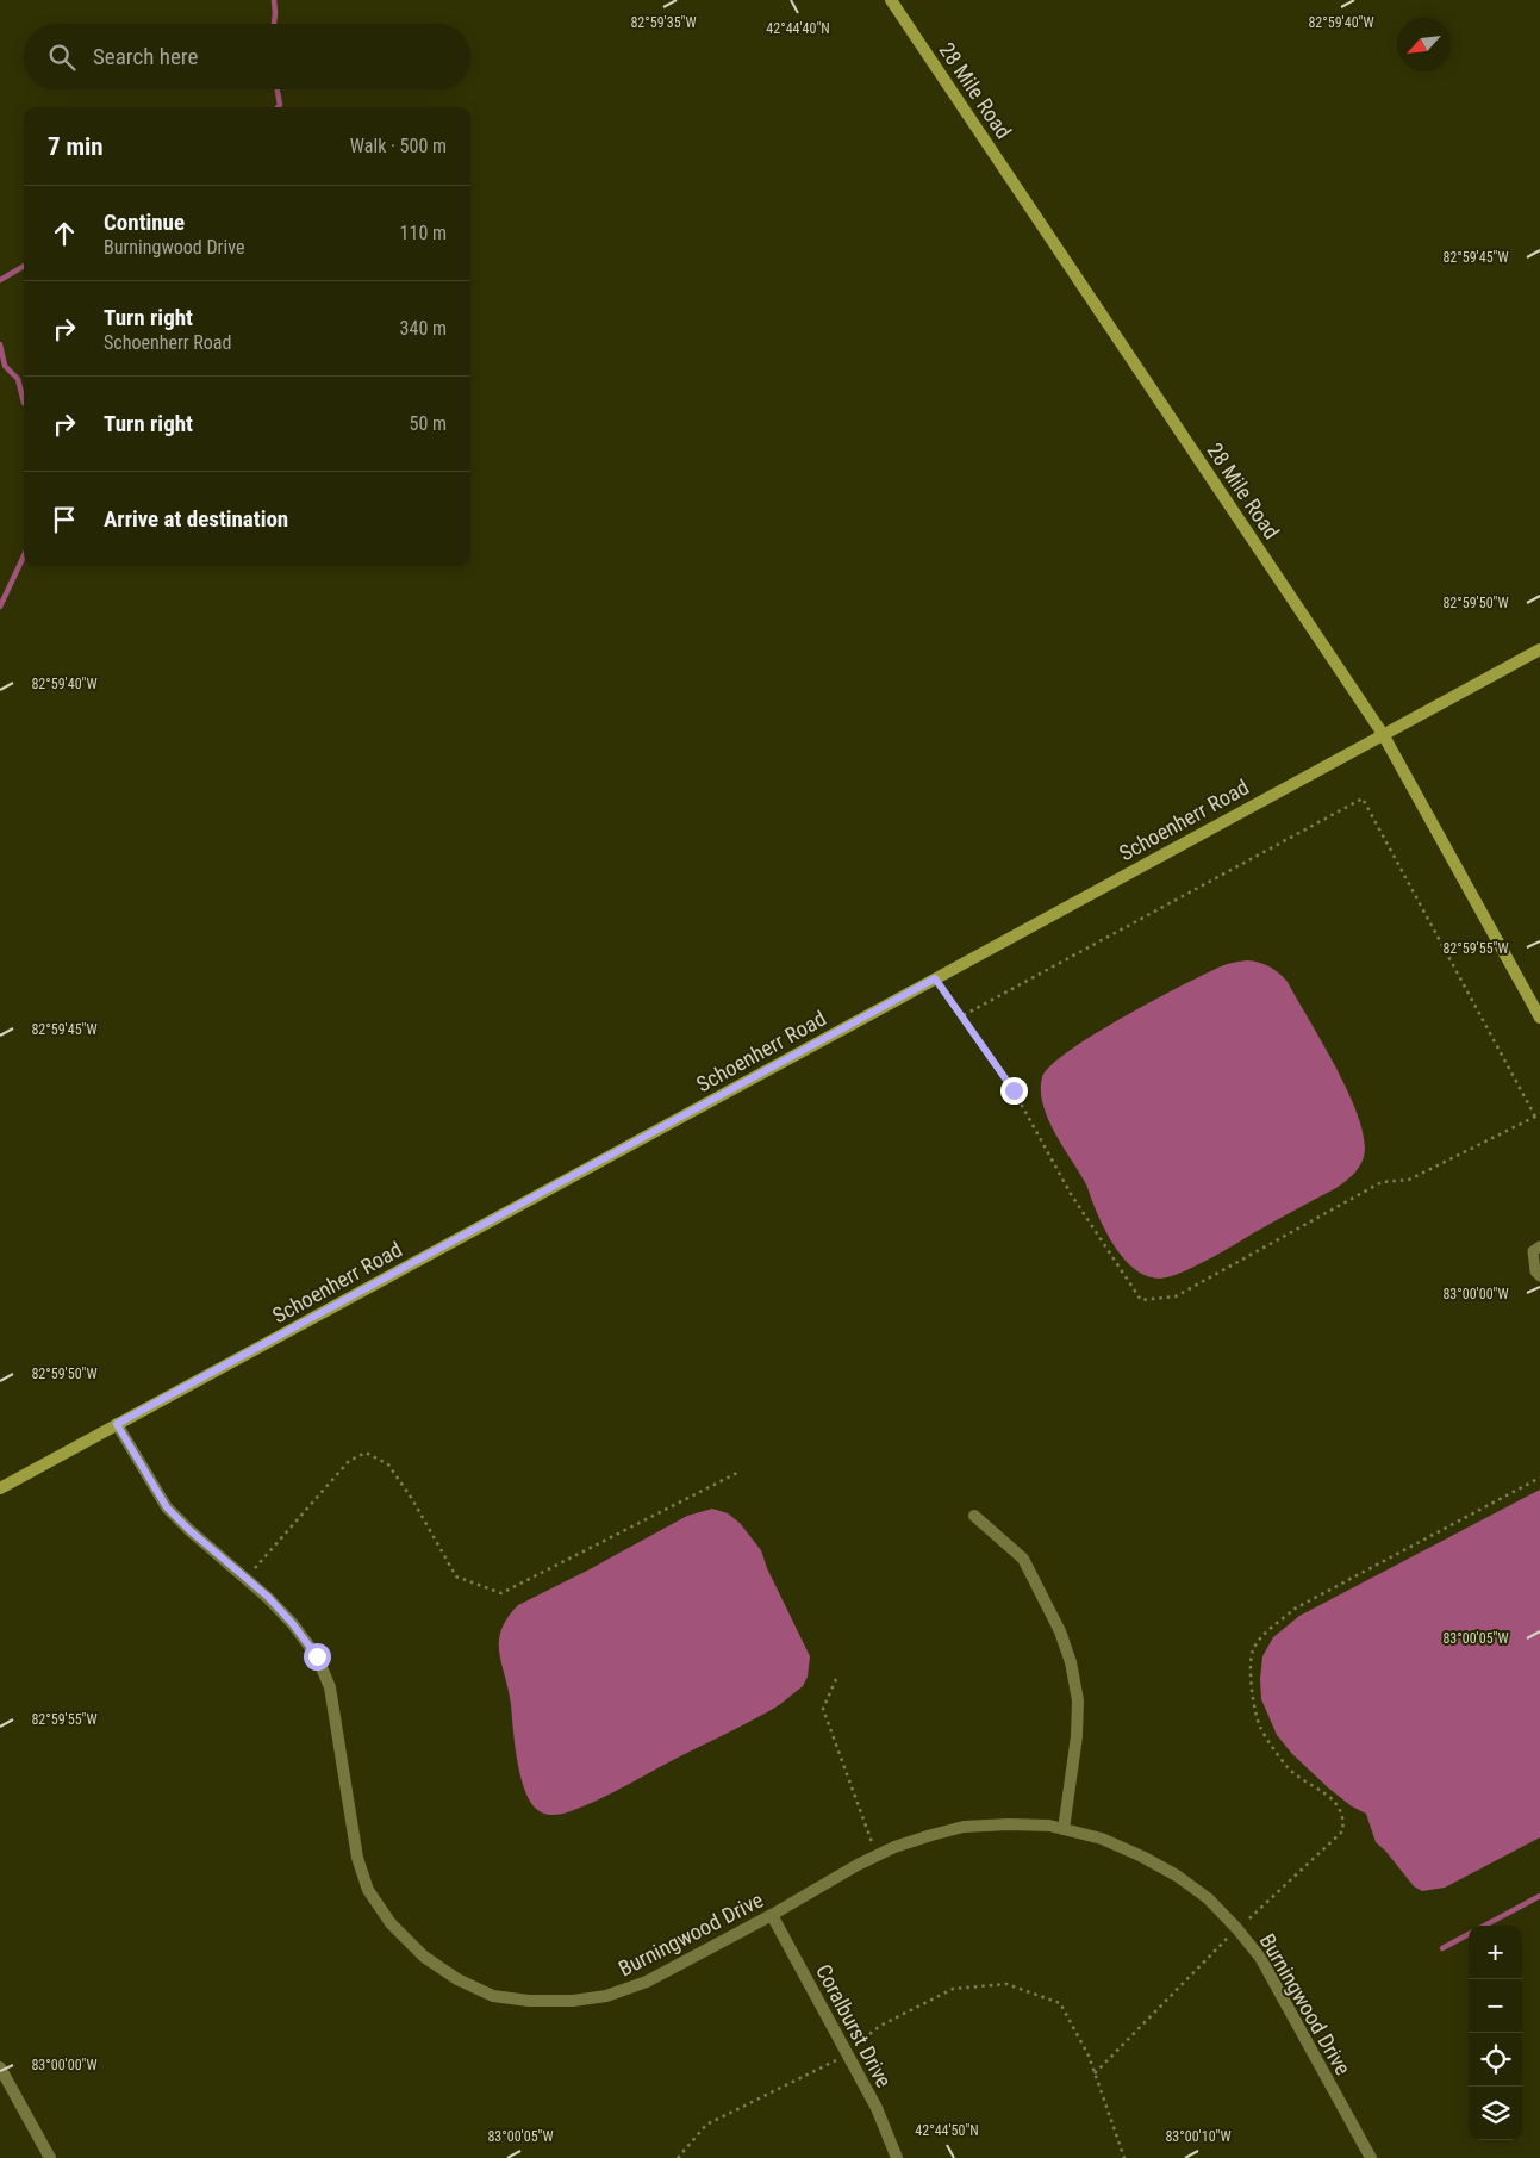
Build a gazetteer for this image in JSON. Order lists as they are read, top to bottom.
{
  "streets": {
    "street": [
      "28 Mile Road",
      "Schoenherr Road",
      "Burningwood Drive",
      "Coralburst Drive"
    ]
  },
  "crossings": [
    ["28 Mile Road", "Schoenherr Road"],
    ["Schoenherr Road", "Burningwood Drive"],
    ["Burningwood Drive", "Coralburst Drive"]
  ],
  "north": "bottom left",
  "page": {
    "search": "Search here",
    "heading": ["7 min", "Walk · 500 m"],
    "list": [
      ["Continue", "Burningwood Drive", "110 m"],
      ["Turn right", "Schoenherr Road", "340 m"],
      ["Turn right", "50 m"],
      "Arrive at destination"
    ],
    "map_buttons": ["+", "−"]
  },
  "coordinates": [
    "82°59'35\"W",
    "82°59'40\"W",
    "42°44'40\"N",
    "82°59'45\"W",
    "82°59'50\"W",
    "82°59'55\"W",
    "83°00'00\"W",
    "83°00'05\"W",
    "42°44'50\"N",
    "83°00'10\"W"
  ]
}
